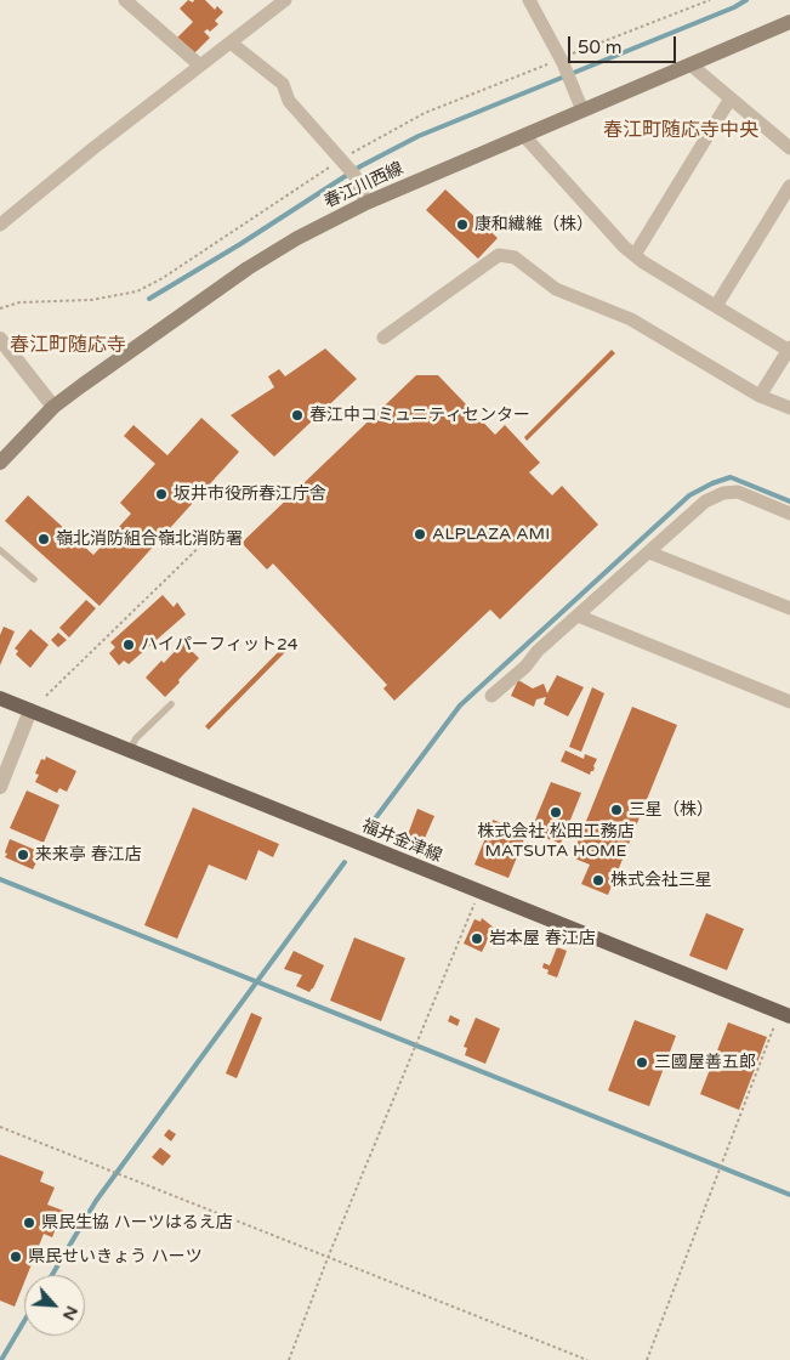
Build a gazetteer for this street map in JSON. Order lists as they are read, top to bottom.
{
  "streets": {
    "main road": ["春江川西線", "福井金津線"]
  },
  "districts": ["春江町随応寺中央", "春江町随応寺"],
  "places": [
    "康和繊維（株）",
    "春江中コミュニティセンター",
    "坂井市役所春江庁舎",
    "ALPLAZA AMI",
    "嶺北消防組合嶺北消防署",
    "ハイパーフィット24",
    "三星（株）",
    "株式会社 松田工務店 MATSUTA HOME",
    "来来亭 春江店",
    "株式会社三星",
    "岩本屋 春江店",
    "三國屋善五郎",
    "県民生協 ハーツはるえ店",
    "県民せいきょう ハーツ"
  ],
  "scale_bar": "50 m",
  "north": "bottom right"
}
